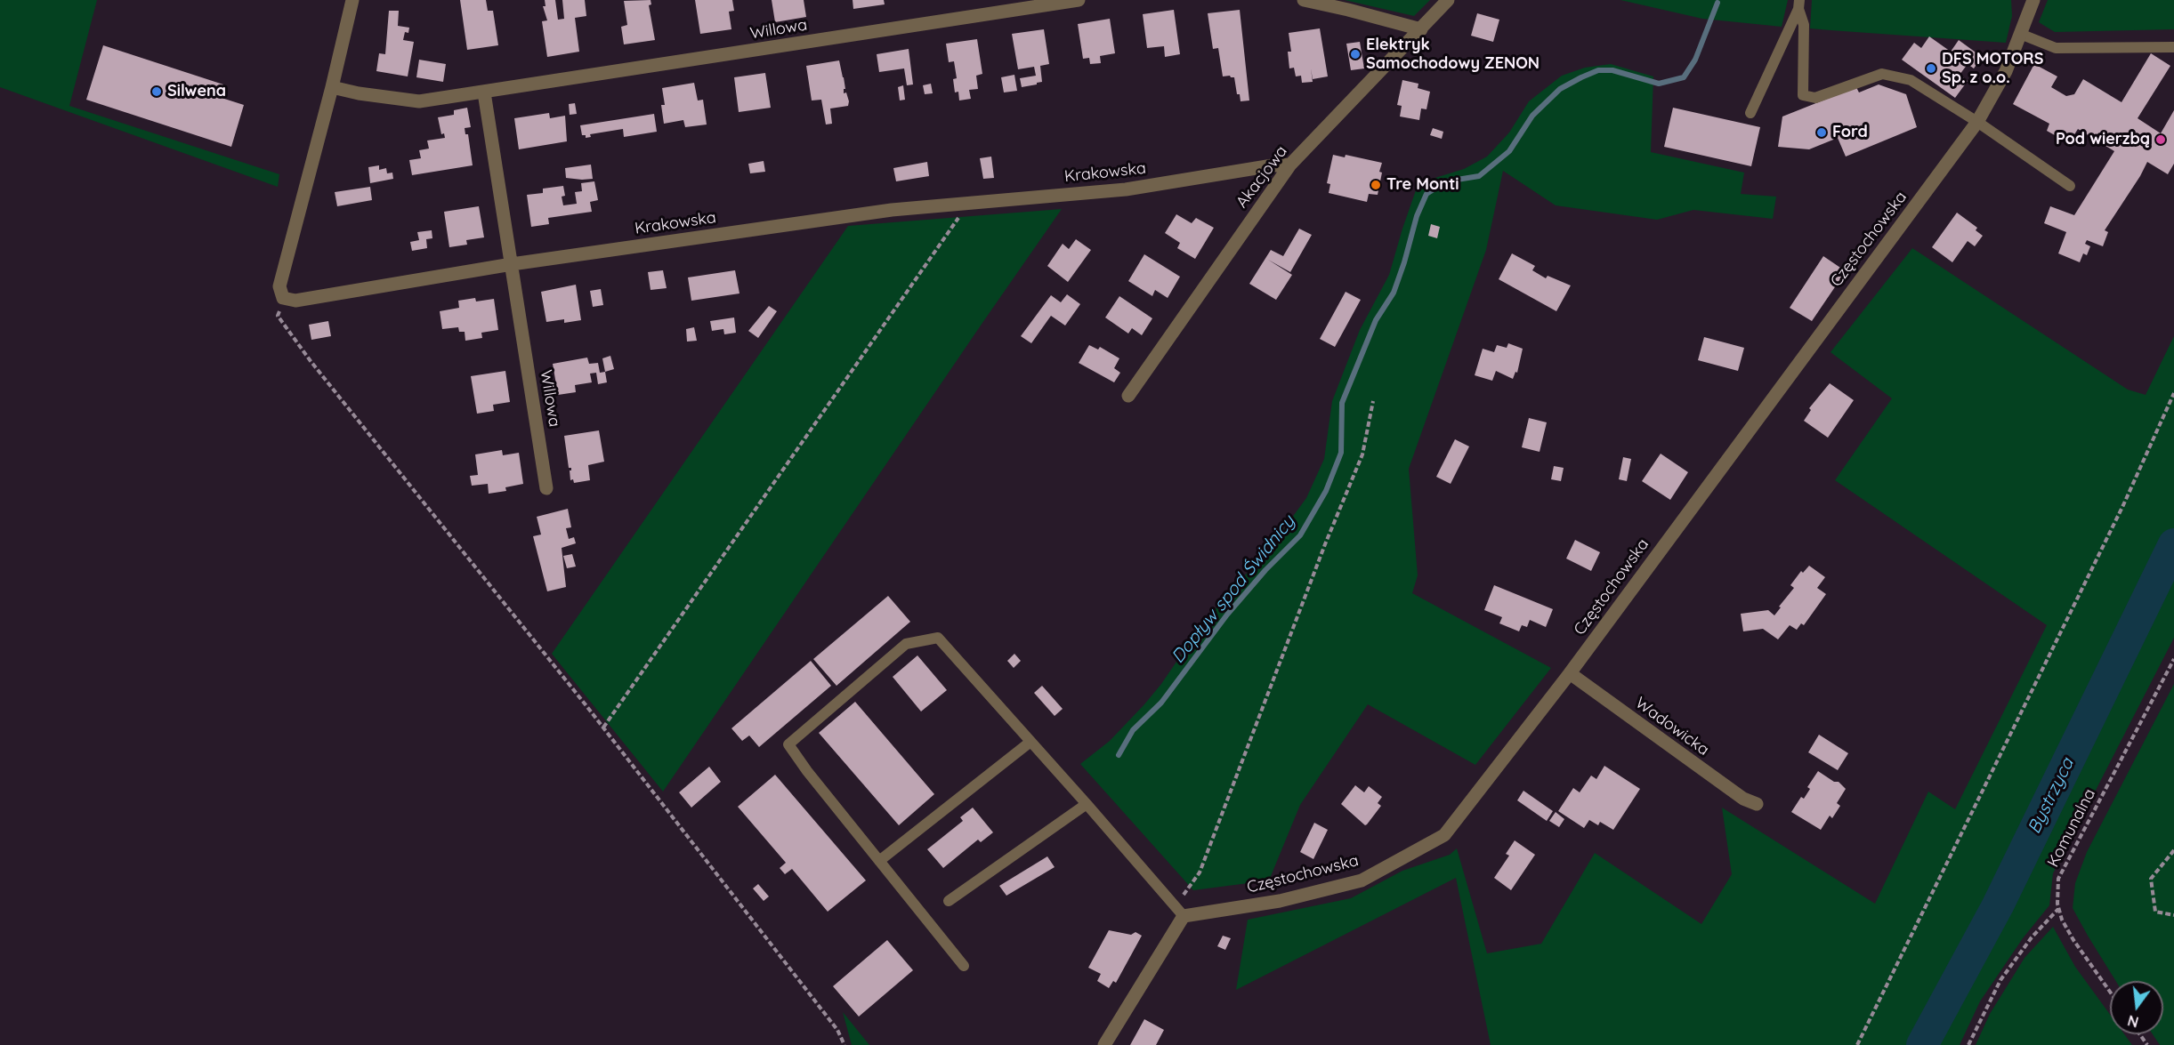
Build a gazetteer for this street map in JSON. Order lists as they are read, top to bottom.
{
  "streets": {
    "street": [
      "Willowa",
      "Krakowska",
      "Akacjowa",
      "Częstochowska",
      "Wadowicka"
    ],
    "path": ["Komunalna"]
  },
  "crossings": [
    ["Willowa", "Krakowska"],
    ["Krakowska", "Akacjowa"],
    ["Częstochowska", "Wadowicka"]
  ],
  "water": ["Dopływ spod Świdnicy", "Bystrzyca"],
  "places": [
    "Elektryk Samochodowy ZENON",
    "DFS MOTORS Sp. z o.o.",
    "Silwena",
    "Ford",
    "Pod wierzbą",
    "Tre Monti"
  ],
  "north": "bottom"
}
